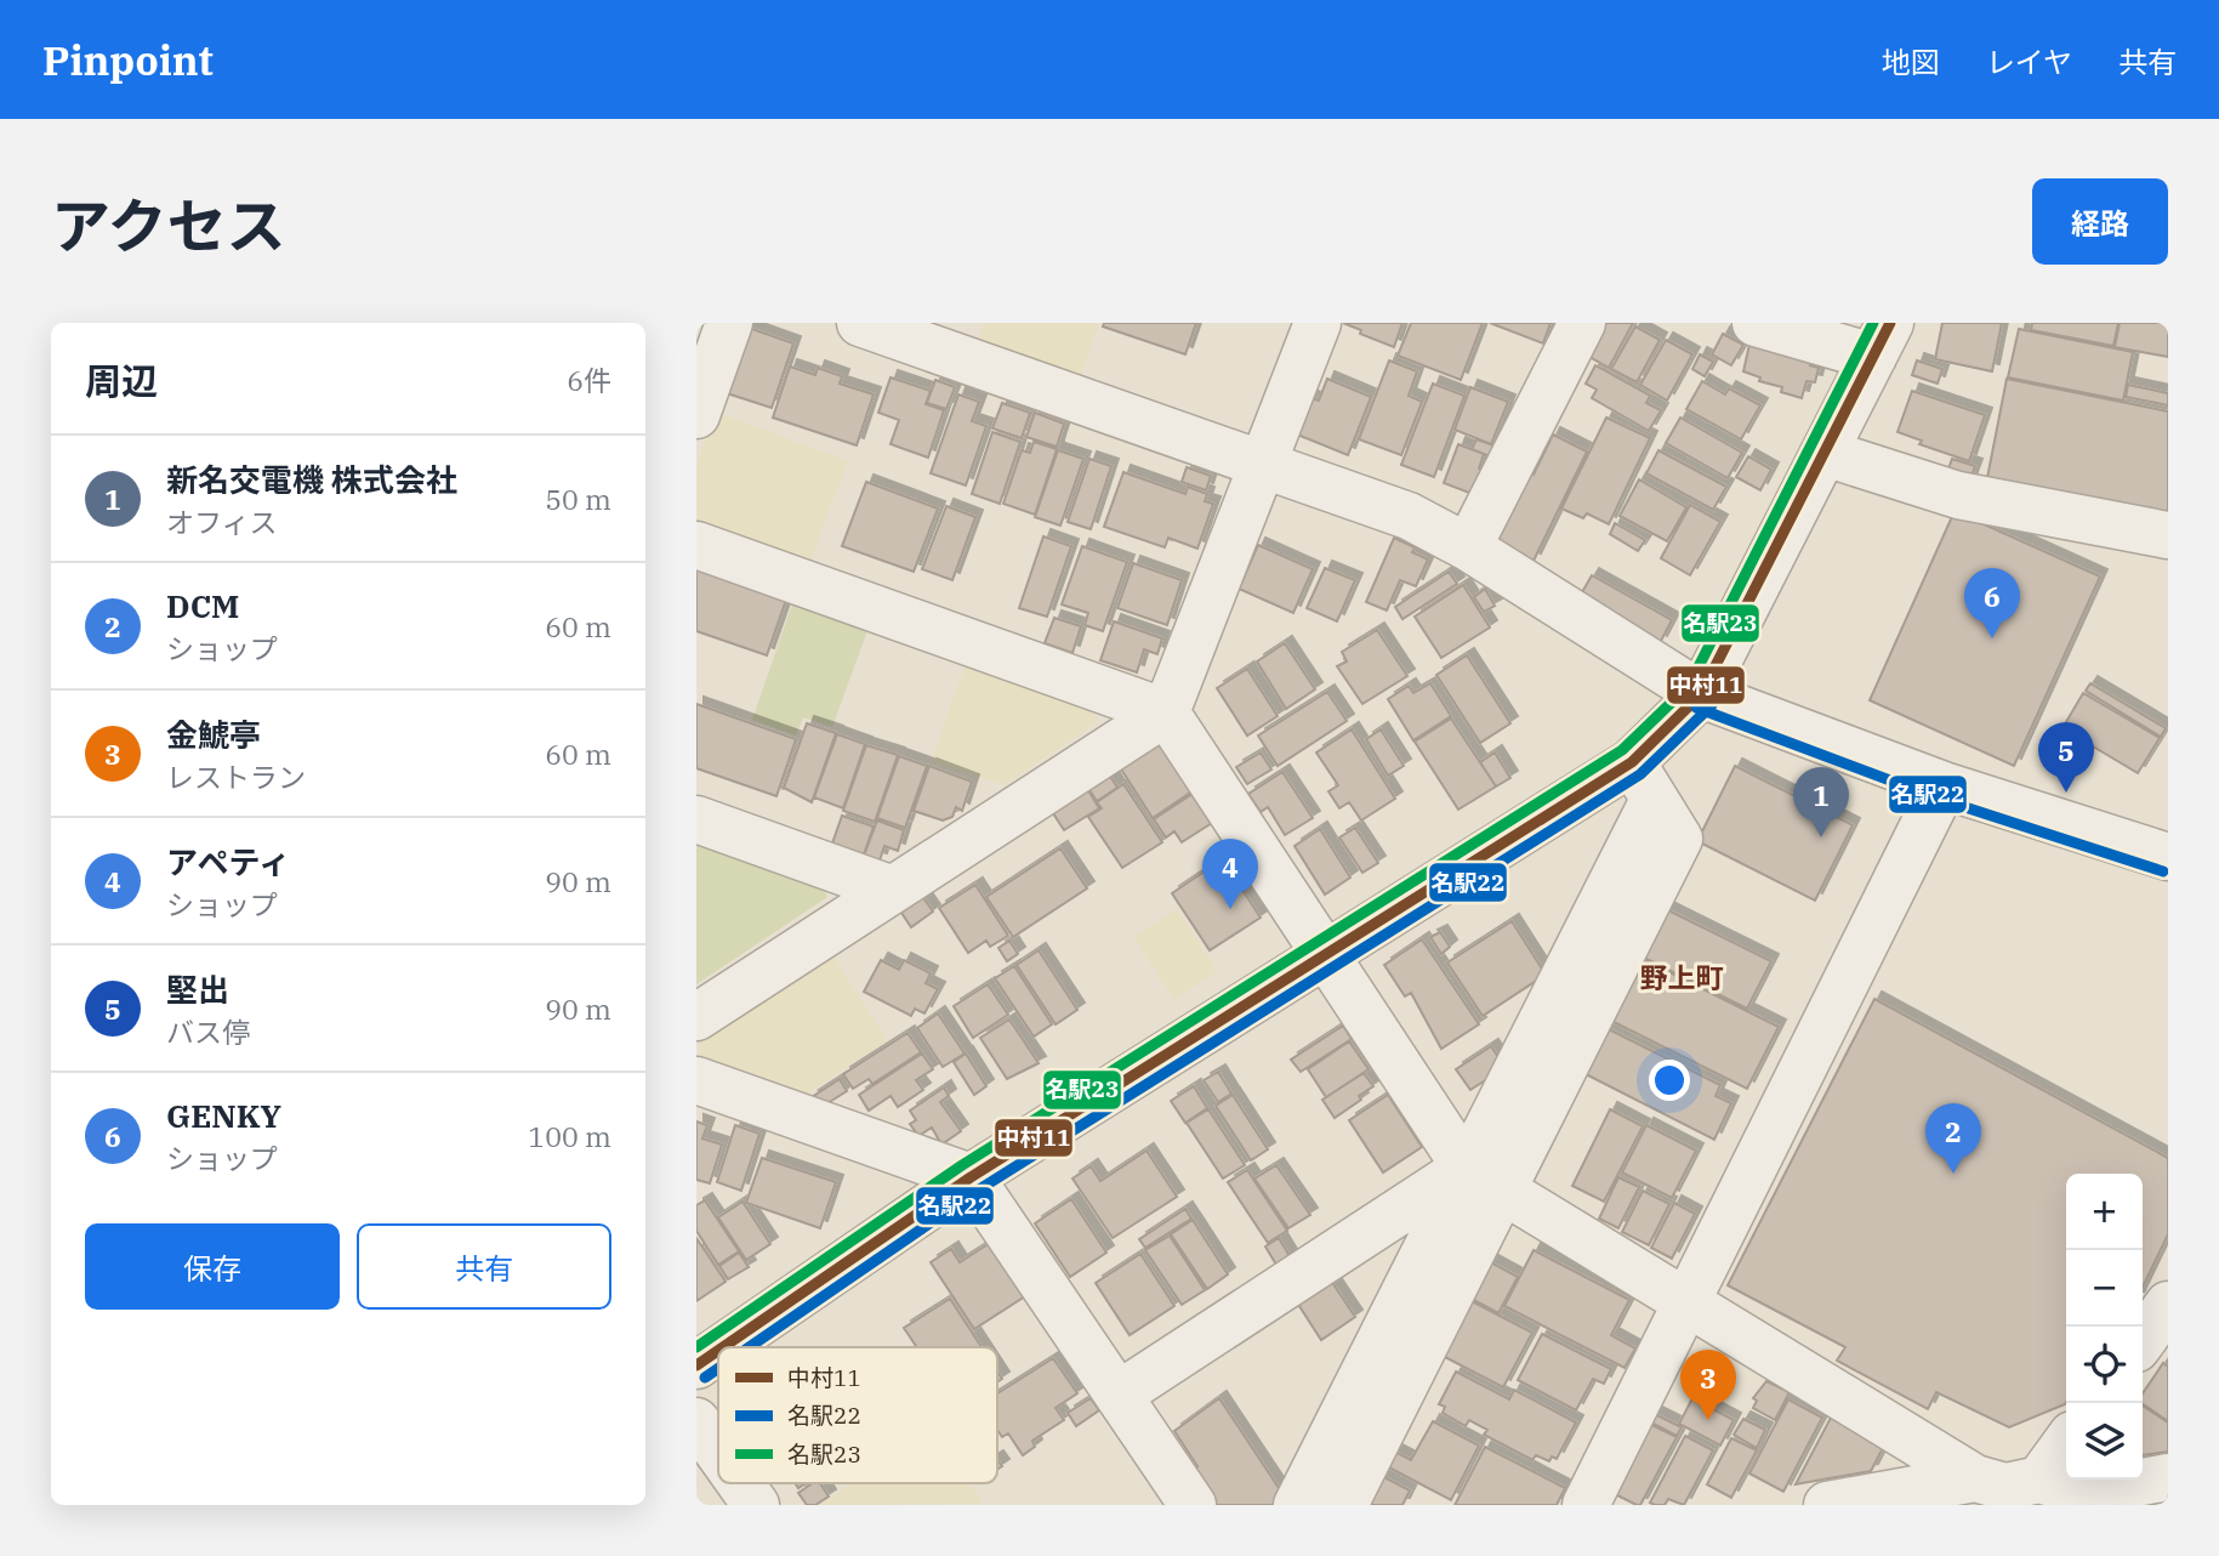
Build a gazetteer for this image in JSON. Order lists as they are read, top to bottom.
{
  "districts": ["野上町"],
  "lines": ["transit line 中村11", "transit line 名駅23", "transit line 名駅22"],
  "legend": ["中村11", "名駅22", "名駅23"],
  "page": {
    "header": "Pinpoint",
    "nav": ["地図", "レイヤ", "共有"],
    "title": "アクセス",
    "buttons": [
      "経路",
      ["保存", "共有"]
    ],
    "heading": ["周辺", "6件"],
    "list": [
      {
        "mark": "1",
        "name": "新名交電機 株式会社",
        "note": "オフィス",
        "value": "50 m"
      },
      {
        "mark": "2",
        "name": "DCM",
        "note": "ショップ",
        "value": "60 m"
      },
      {
        "mark": "3",
        "name": "金鯱亭",
        "note": "レストラン",
        "value": "60 m"
      },
      {
        "mark": "4",
        "name": "アペティ",
        "note": "ショップ",
        "value": "90 m"
      },
      {
        "mark": "5",
        "name": "堅出",
        "note": "バス停",
        "value": "90 m"
      },
      {
        "mark": "6",
        "name": "GENKY",
        "note": "ショップ",
        "value": "100 m"
      }
    ],
    "pins": [
      "6",
      "5",
      "1",
      "4",
      "2",
      "3"
    ],
    "map_buttons": ["+", "−"]
  }
}
